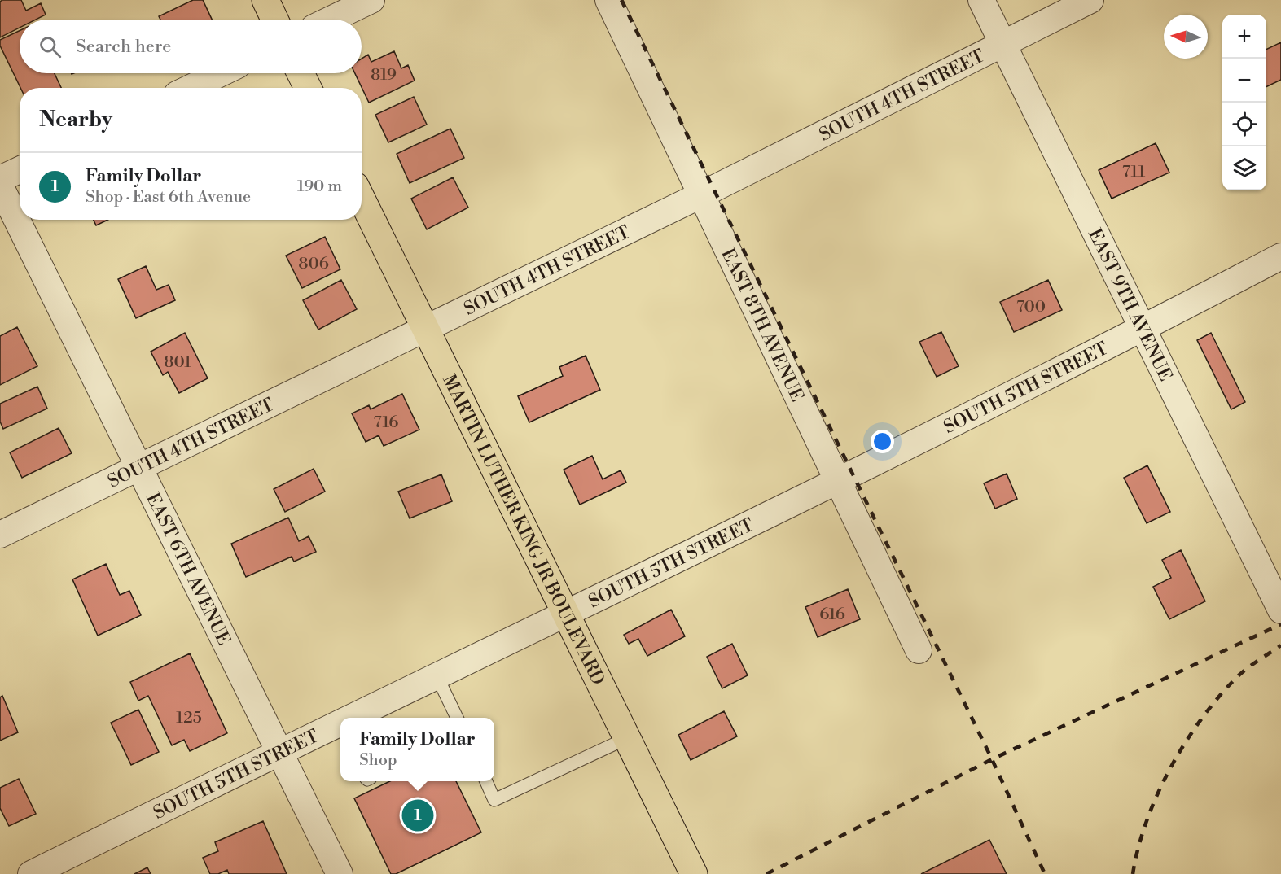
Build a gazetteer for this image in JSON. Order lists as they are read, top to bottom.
{
  "streets": {
    "main road": ["MARTIN LUTHER KING JR BOULEVARD"],
    "street": [
      "SOUTH 4TH STREET",
      "EAST 9TH AVENUE",
      "EAST 8TH AVENUE",
      "SOUTH 5TH STREET",
      "EAST 6TH AVENUE"
    ]
  },
  "crossings": [
    ["SOUTH 4TH STREET", "EAST 9TH AVENUE"],
    ["SOUTH 4TH STREET", "EAST 8TH AVENUE"],
    ["SOUTH 4TH STREET", "MARTIN LUTHER KING JR BOULEVARD"],
    ["SOUTH 4TH STREET", "EAST 6TH AVENUE"],
    ["EAST 9TH AVENUE", "SOUTH 5TH STREET"],
    ["EAST 8TH AVENUE", "SOUTH 5TH STREET"],
    ["SOUTH 5TH STREET", "MARTIN LUTHER KING JR BOULEVARD"],
    ["SOUTH 5TH STREET", "EAST 6TH AVENUE"]
  ],
  "house_numbers": [
    "819",
    "711",
    "806",
    "700",
    "801",
    "716",
    "616",
    "125"
  ],
  "north": "left",
  "page": {
    "map_buttons": ["+", "−"],
    "search": "Search here",
    "heading": "Nearby",
    "list": [
      {
        "mark": "1",
        "name": "Family Dollar",
        "note": "Shop · East 6th Avenue",
        "value": "190 m"
      }
    ],
    "popup": ["Family Dollar", "Shop"],
    "pins": "1"
  }
}
